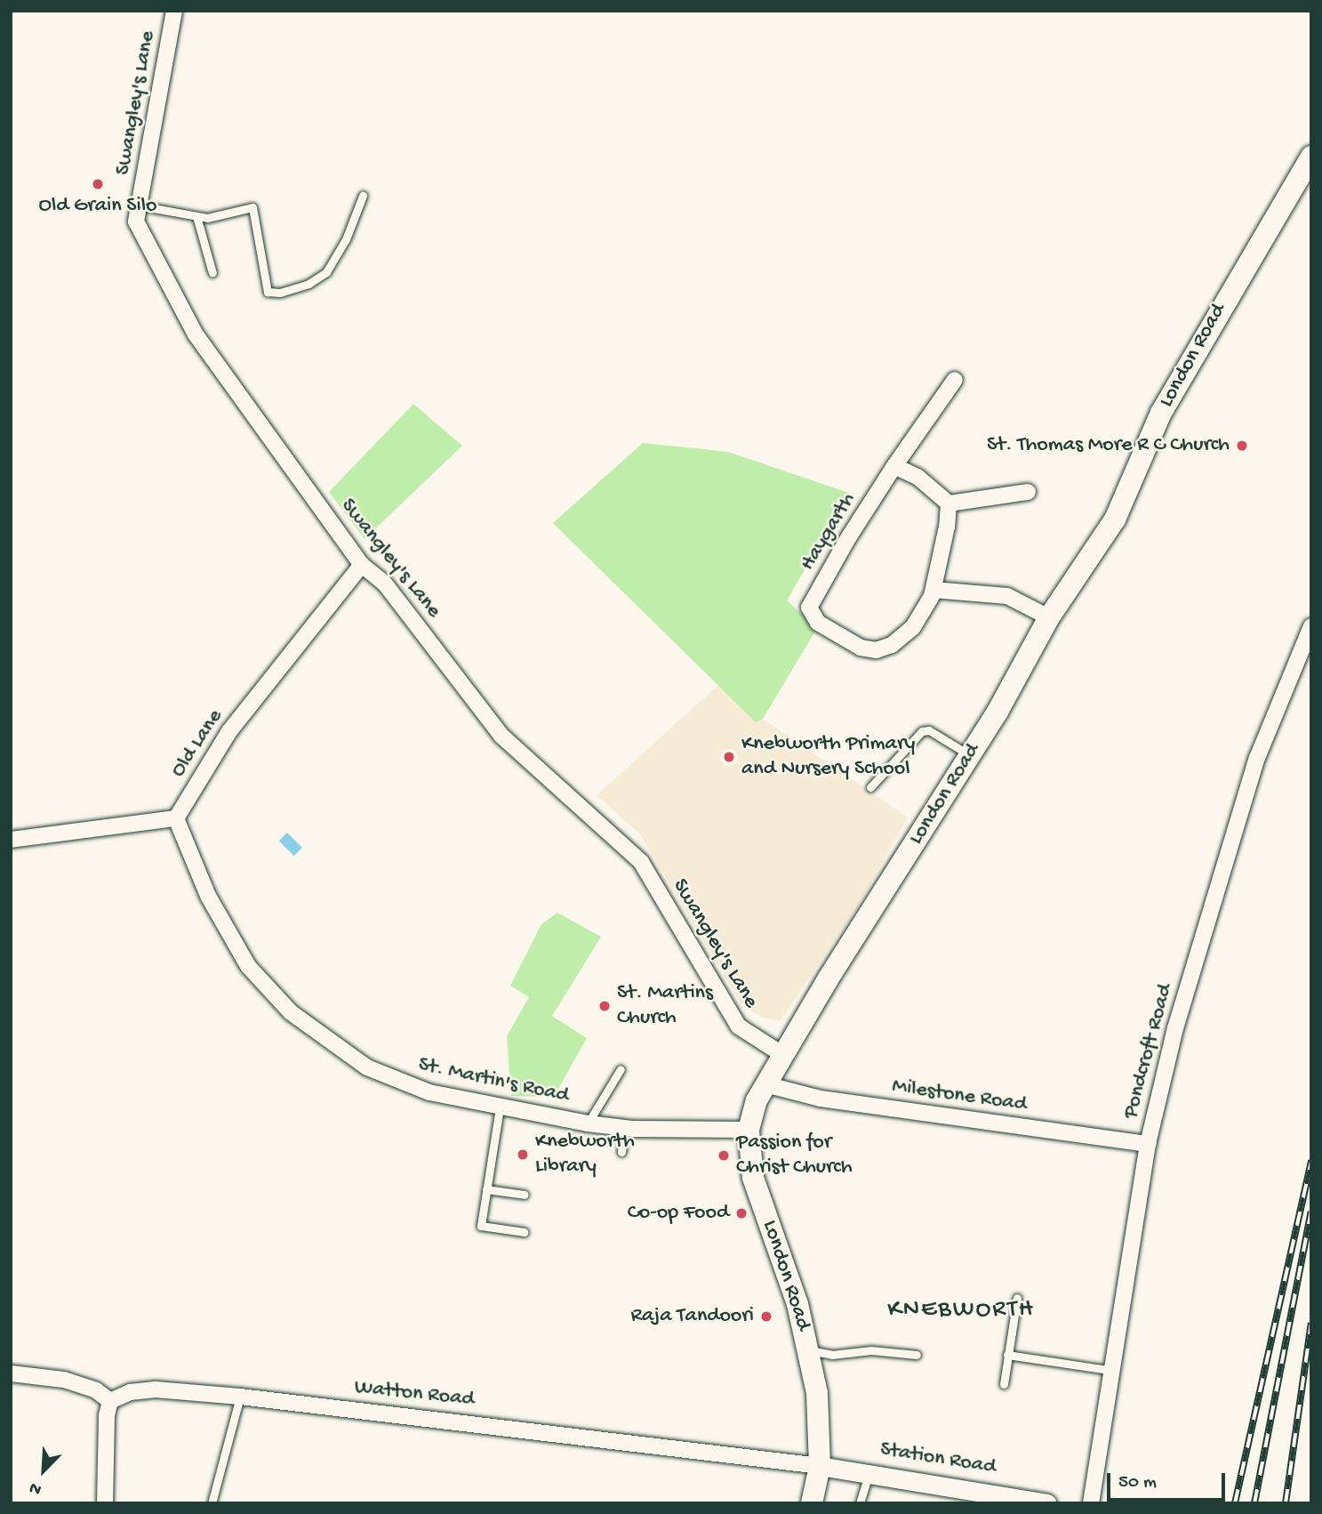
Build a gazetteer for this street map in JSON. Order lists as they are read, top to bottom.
{
  "streets": {
    "main road": ["London Road"],
    "street": [
      "Swangley's Lane",
      "Haygarth",
      "Old Lane",
      "Pondcroft Road",
      "St. Martin's Road",
      "Milestone Road",
      "Watton Road",
      "Station Road"
    ]
  },
  "crossings": [
    ["Swangley's Lane", "London Road"],
    ["Swangley's Lane", "Old Lane"],
    ["London Road", "St. Martin's Road"],
    ["London Road", "Milestone Road"],
    ["London Road", "Watton Road"],
    ["London Road", "Station Road"],
    ["Old Lane", "St. Martin's Road"],
    ["Pondcroft Road", "Milestone Road"],
    ["Watton Road", "Station Road"]
  ],
  "districts": ["KNEBWORTH"],
  "places": [
    "Old Grain Silo",
    "St. Thomas More R C Church",
    "Knebworth Primary and Nursery School",
    "St. Martins Church",
    "Knebworth Library",
    "Passion for Christ Church",
    "Co-op Food",
    "Raja Tandoori"
  ],
  "scale_bar": "50 m",
  "north": "bottom left"
}
